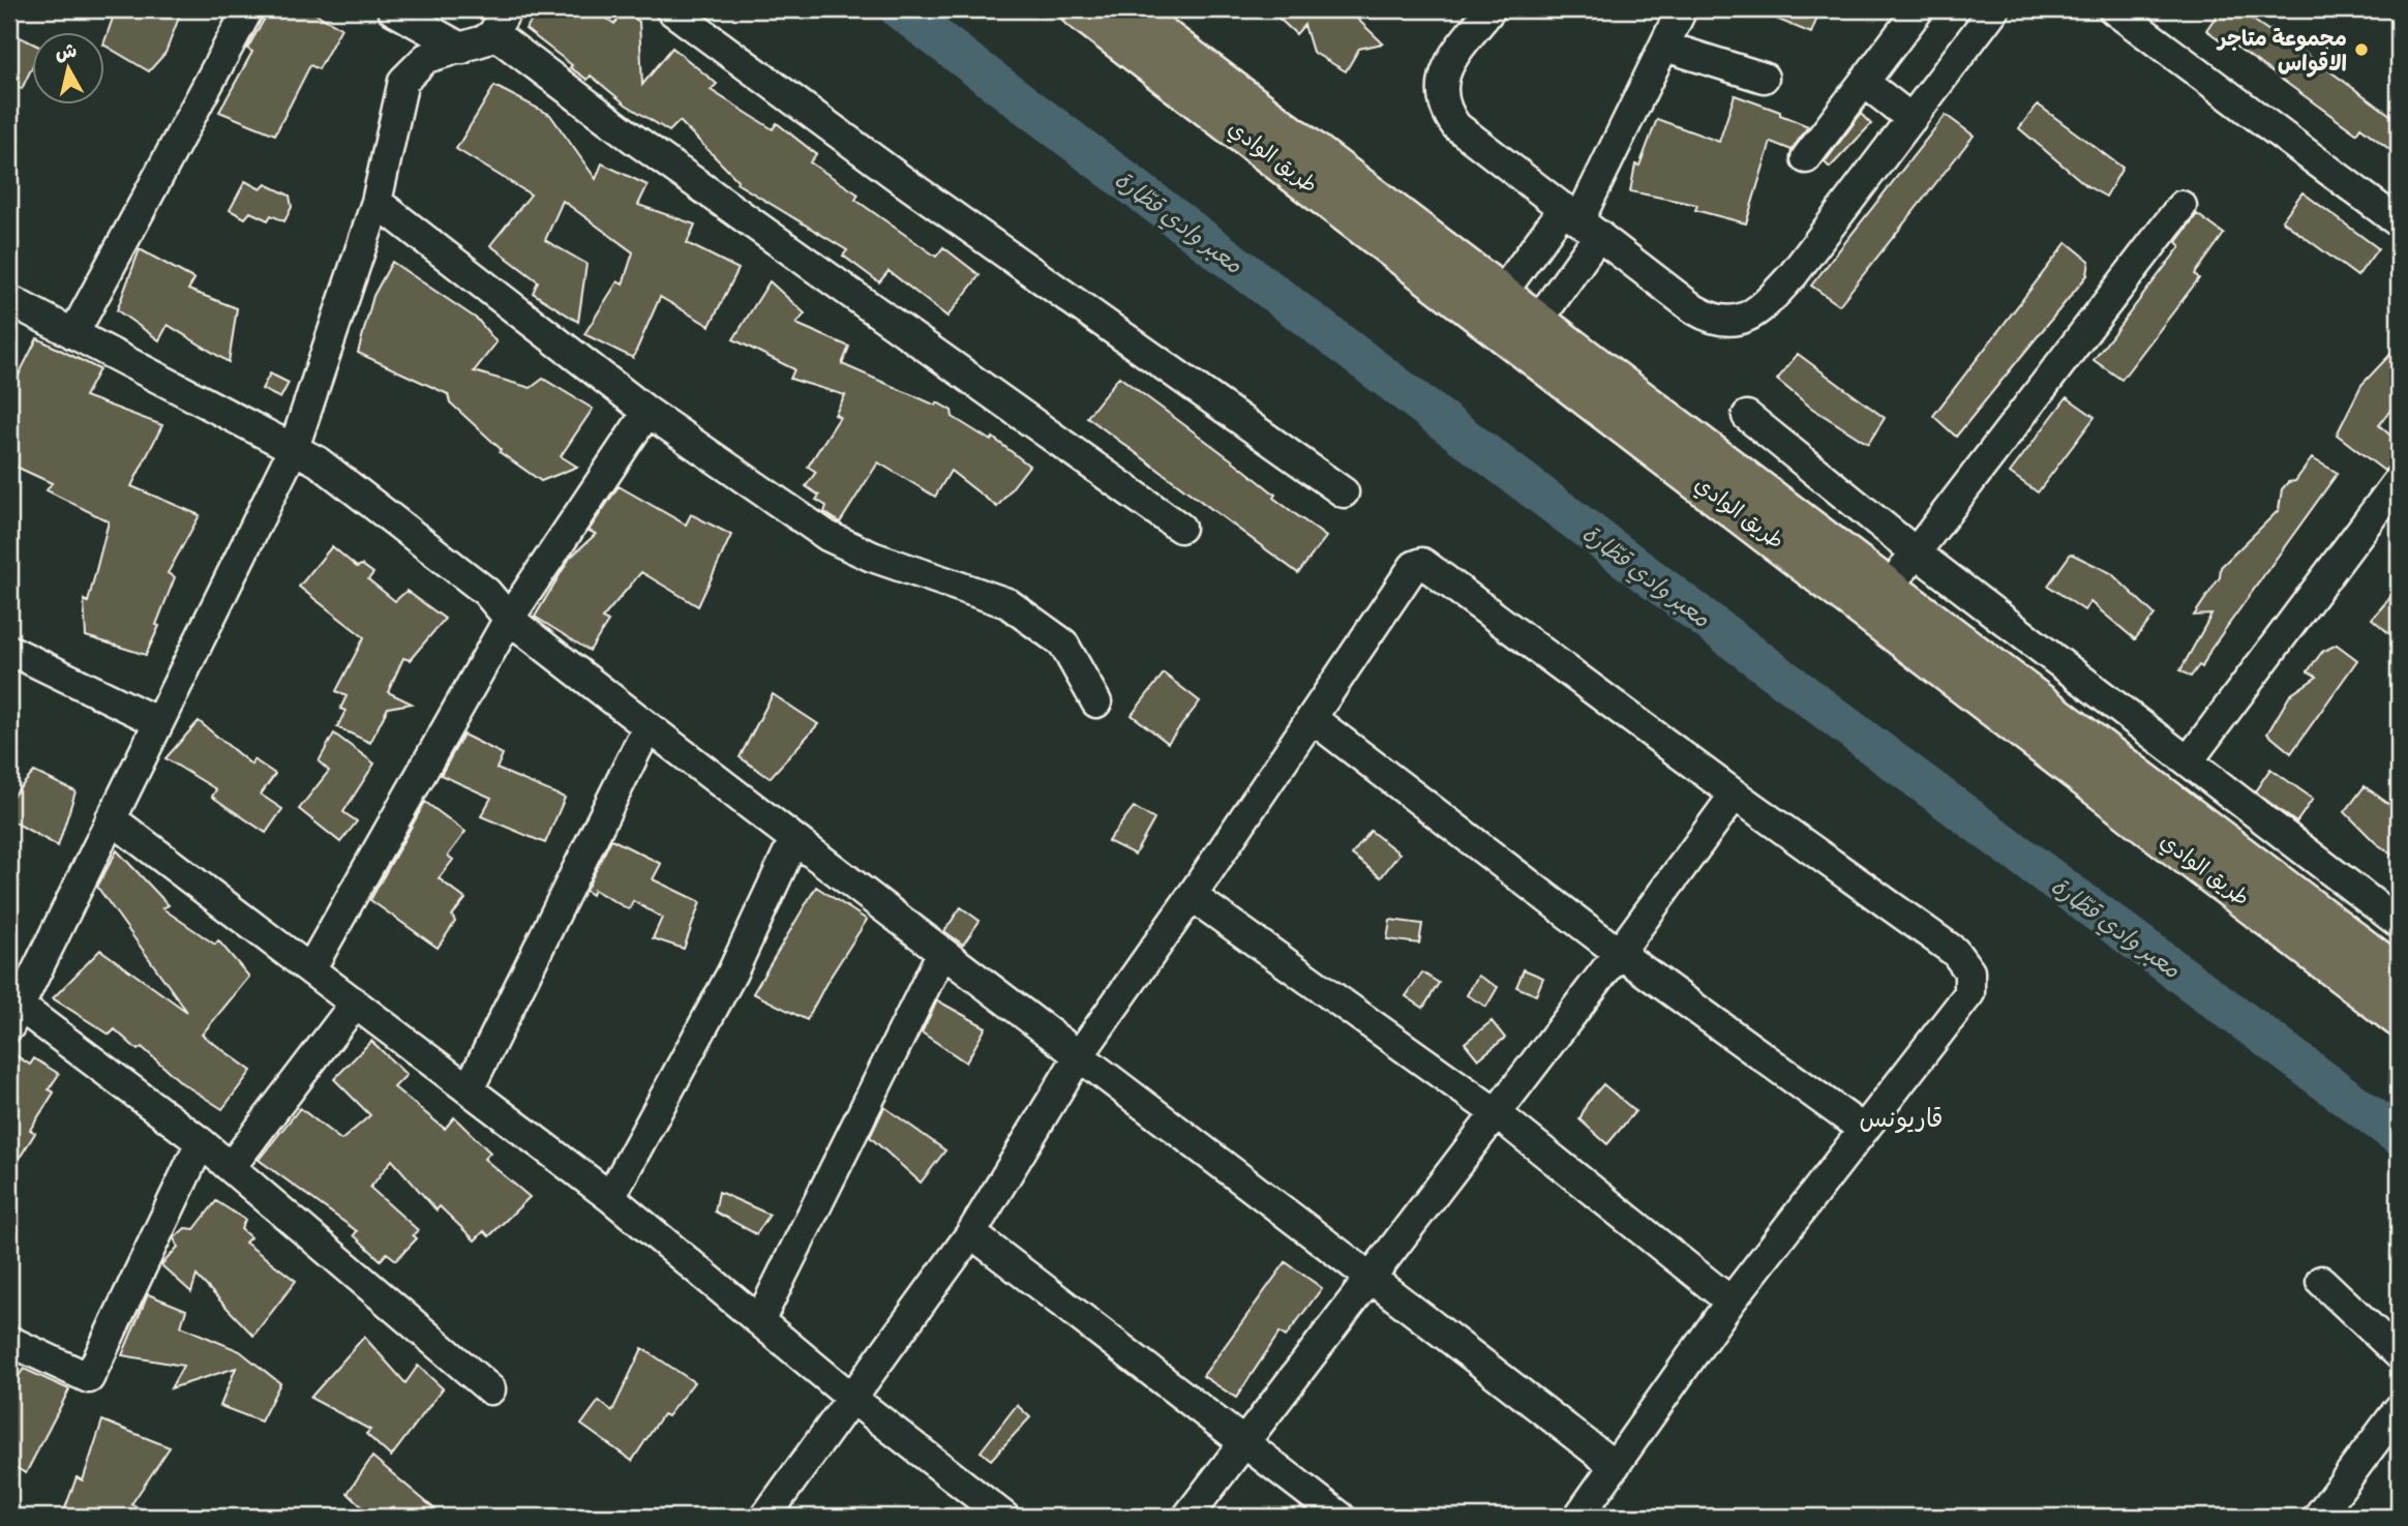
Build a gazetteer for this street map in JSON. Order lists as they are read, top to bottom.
{
  "streets": {
    "main road": ["طريق الوادي"]
  },
  "districts": ["قاريونس"],
  "water": ["معبر وادي قطّارة"],
  "places": ["مجموعة متاجر الاقواس"],
  "north": "top"
}
